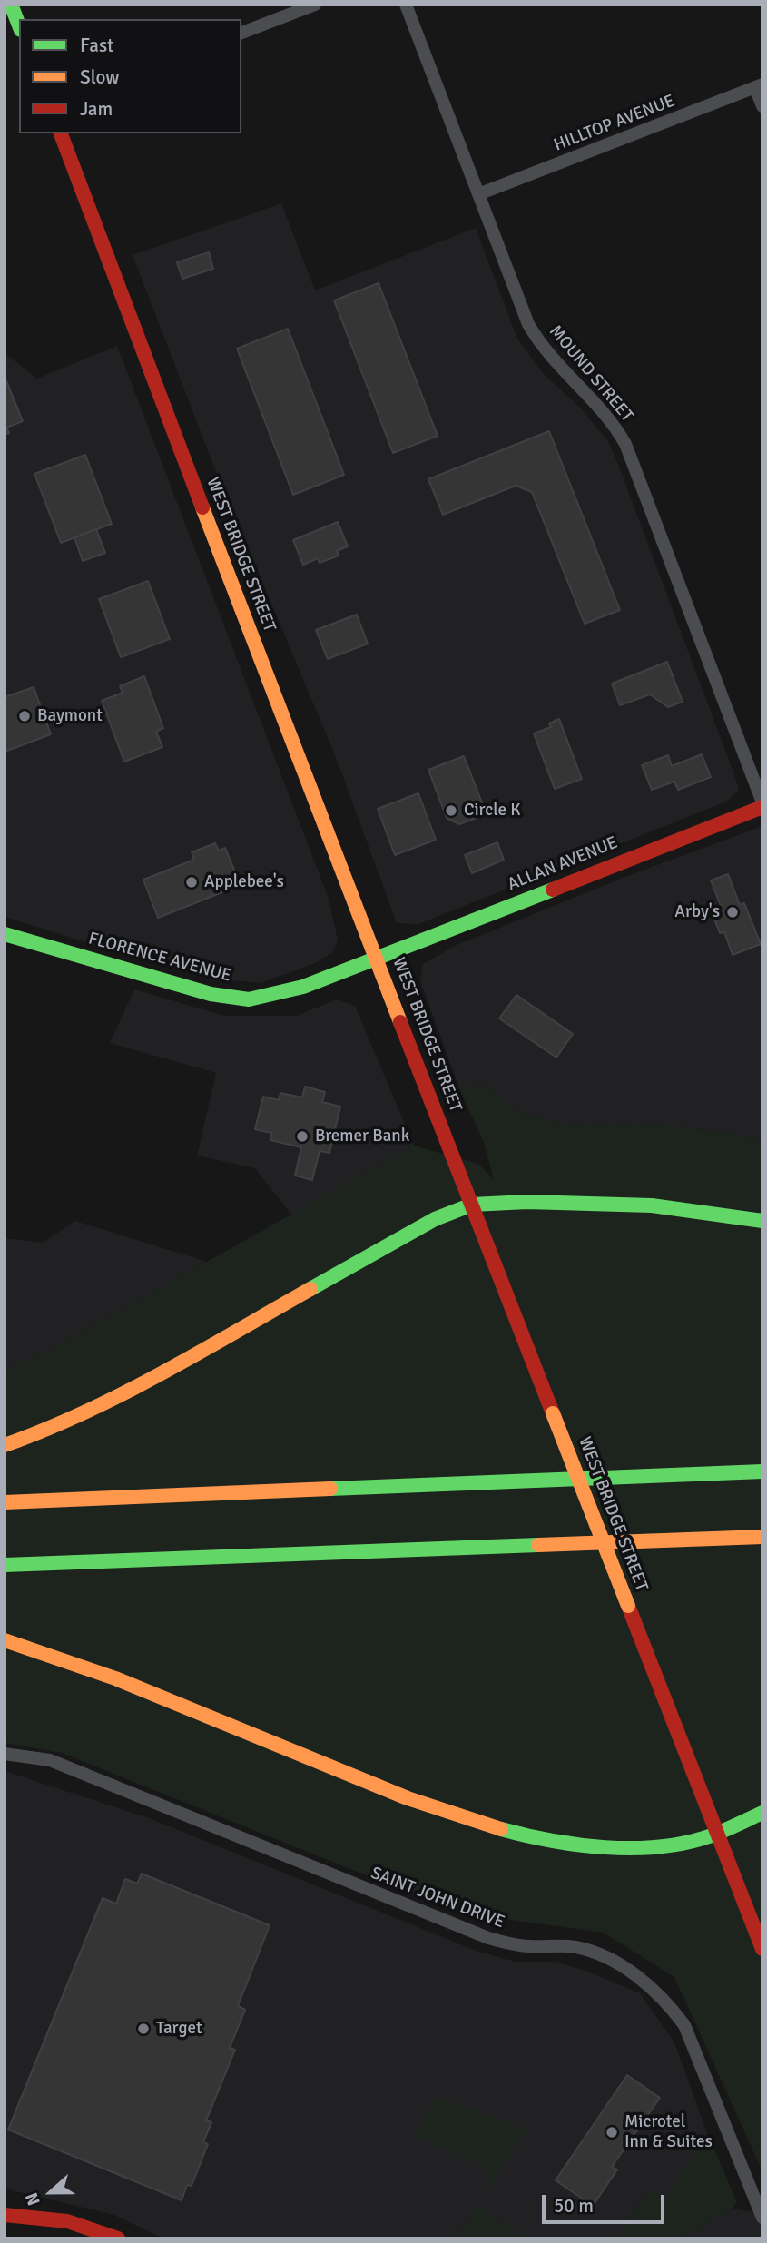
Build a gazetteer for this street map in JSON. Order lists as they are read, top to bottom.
{
  "streets": {
    "main road": ["WEST BRIDGE STREET", "ALLAN AVENUE", "FLORENCE AVENUE"],
    "street": ["HILLTOP AVENUE", "MOUND STREET", "SAINT JOHN DRIVE"]
  },
  "crossings": [
    ["HILLTOP AVENUE", "MOUND STREET"],
    ["MOUND STREET", "ALLAN AVENUE"],
    ["WEST BRIDGE STREET", "ALLAN AVENUE"],
    ["WEST BRIDGE STREET", "FLORENCE AVENUE"],
    ["ALLAN AVENUE", "FLORENCE AVENUE"]
  ],
  "places": [
    "Baymont",
    "Circle K",
    "Applebee's",
    "Arby's",
    "Bremer Bank",
    "Target",
    "Microtel Inn & Suites"
  ],
  "legend": ["Fast", "Slow", "Jam"],
  "scale_bar": "50 m",
  "north": "left"
}
